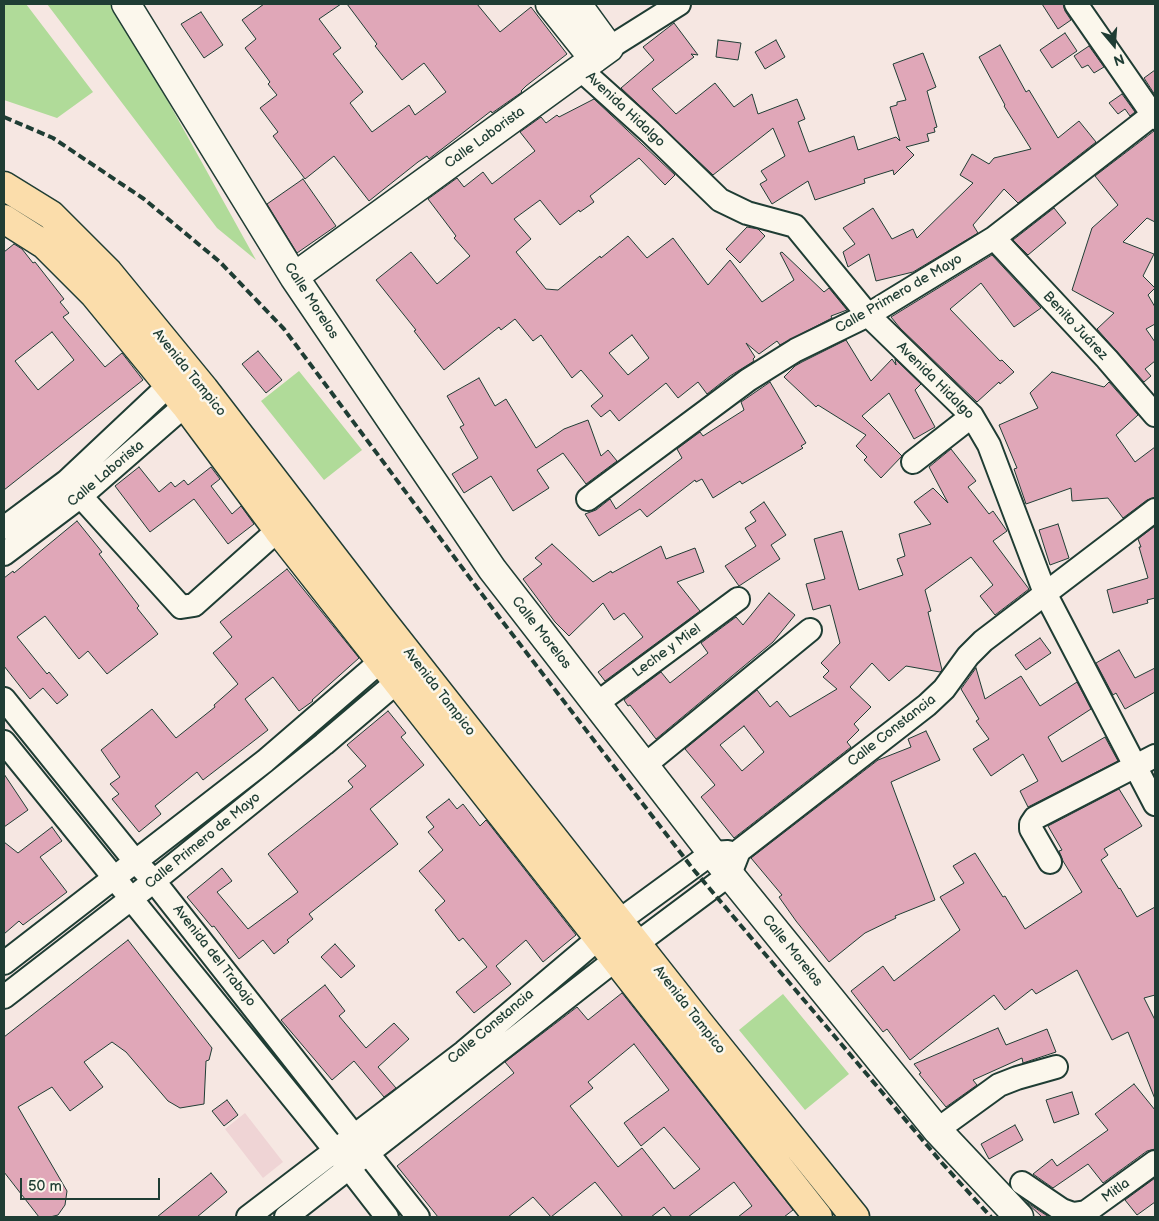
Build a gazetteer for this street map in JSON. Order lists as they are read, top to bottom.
{
  "streets": {
    "main road": ["Avenida Tampico"],
    "street": [
      "Avenida Hidalgo",
      "Calle Laborista",
      "Calle Primero de Mayo",
      "Calle Morelos",
      "Benito Juárez",
      "Leche y Miel",
      "Calle Constancia",
      "Avenida del Trabajo",
      "Mitla"
    ]
  },
  "crossings": [
    ["Avenida Hidalgo", "Calle Laborista"],
    ["Avenida Hidalgo", "Calle Primero de Mayo"],
    ["Avenida Hidalgo", "Calle Constancia"],
    ["Calle Laborista", "Calle Morelos"],
    ["Calle Laborista", "Avenida Tampico"],
    ["Calle Primero de Mayo", "Benito Juárez"],
    ["Calle Primero de Mayo", "Avenida Tampico"],
    ["Calle Primero de Mayo", "Avenida del Trabajo"],
    ["Calle Morelos", "Leche y Miel"],
    ["Calle Morelos", "Calle Constancia"],
    ["Avenida Tampico", "Calle Constancia"],
    ["Calle Constancia", "Avenida del Trabajo"]
  ],
  "scale_bar": "50 m",
  "north": "bottom"
}
